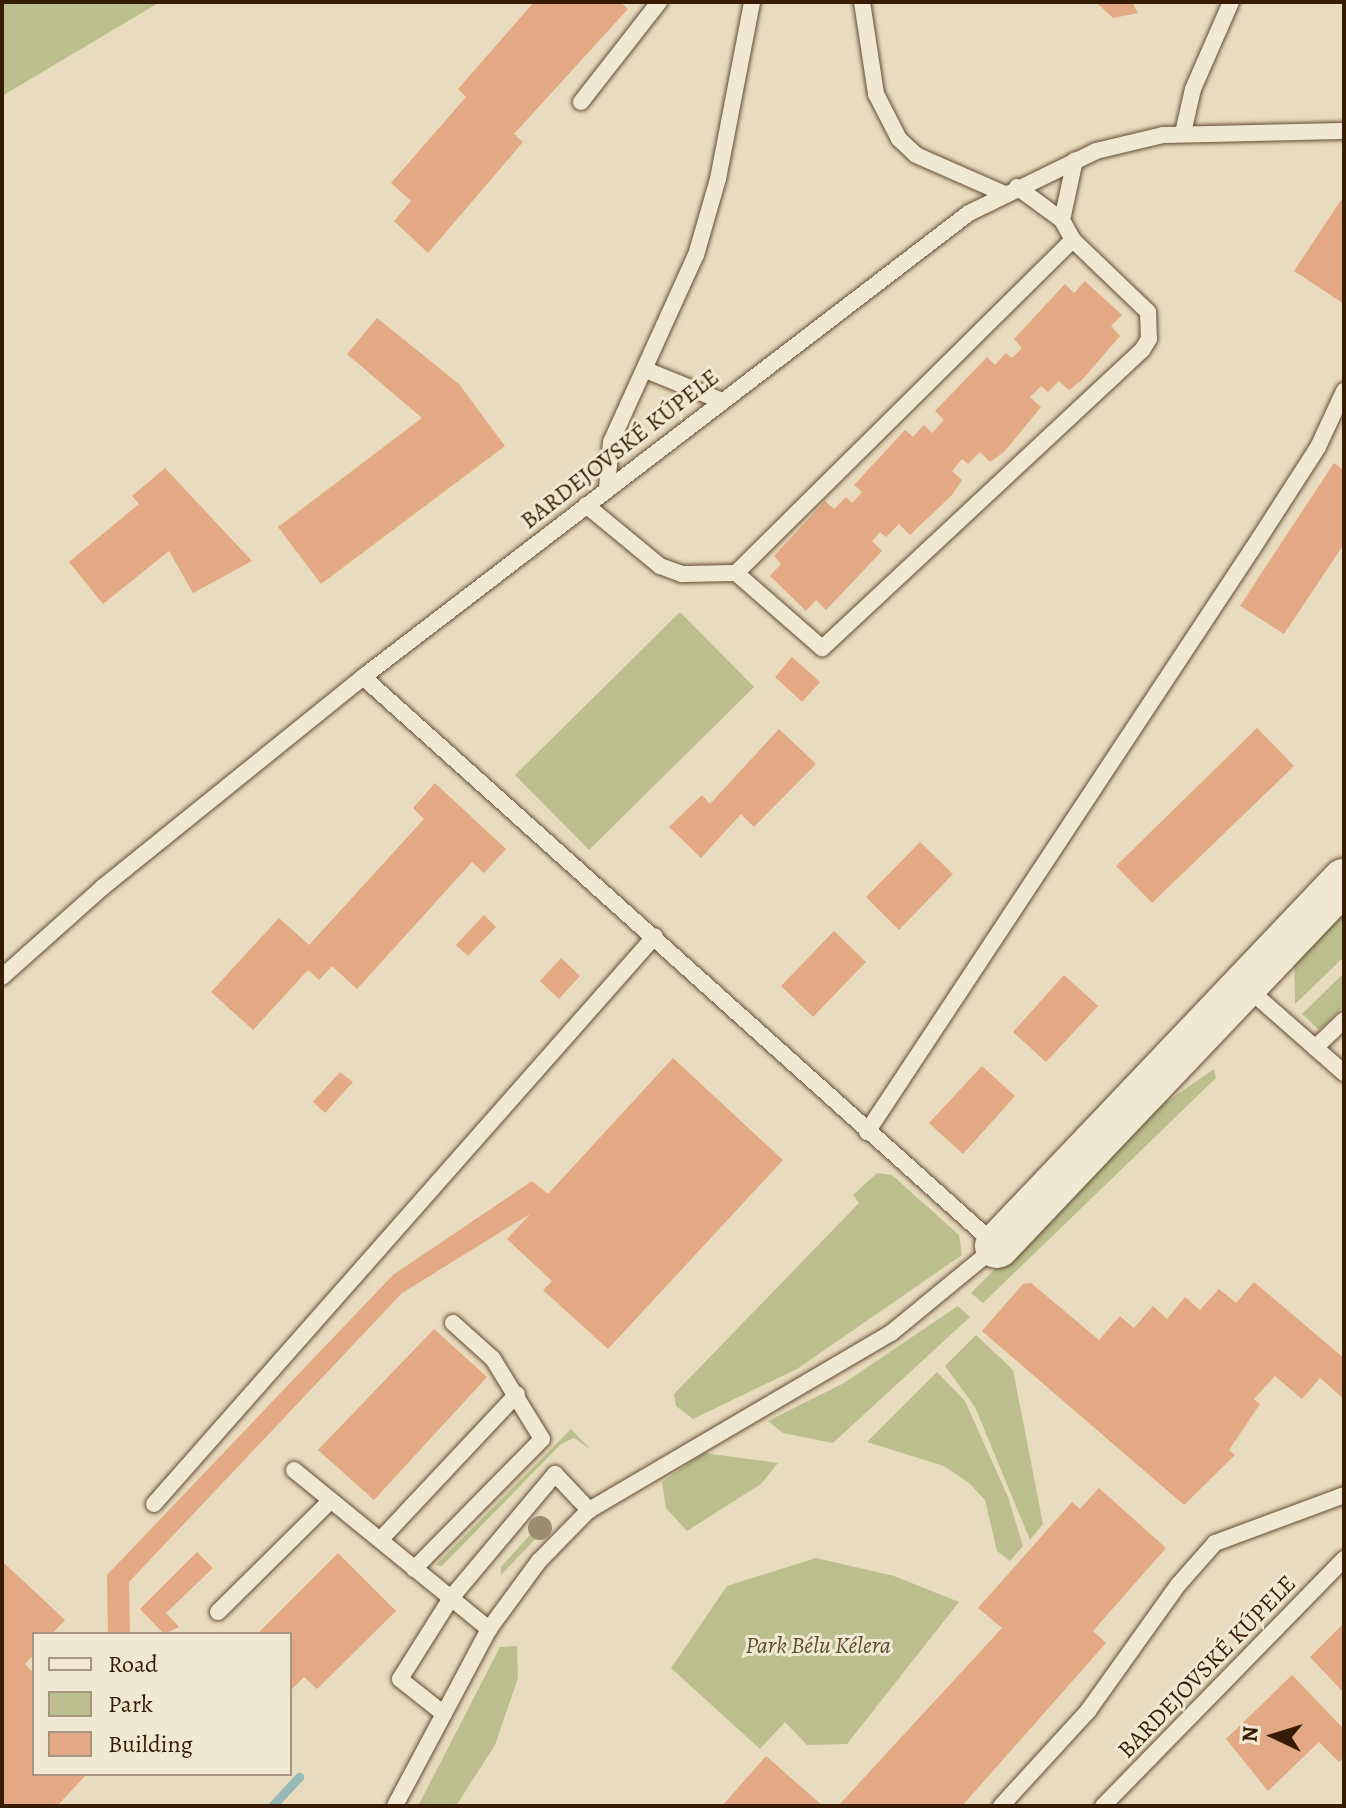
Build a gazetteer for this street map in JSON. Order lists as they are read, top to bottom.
{
  "streets": {
    "lane": ["BARDEJOVSKÉ KÚPELE"]
  },
  "parks": ["Park Bélu Kélera"],
  "legend": ["Road", "Park", "Building"],
  "north": "left"
}
